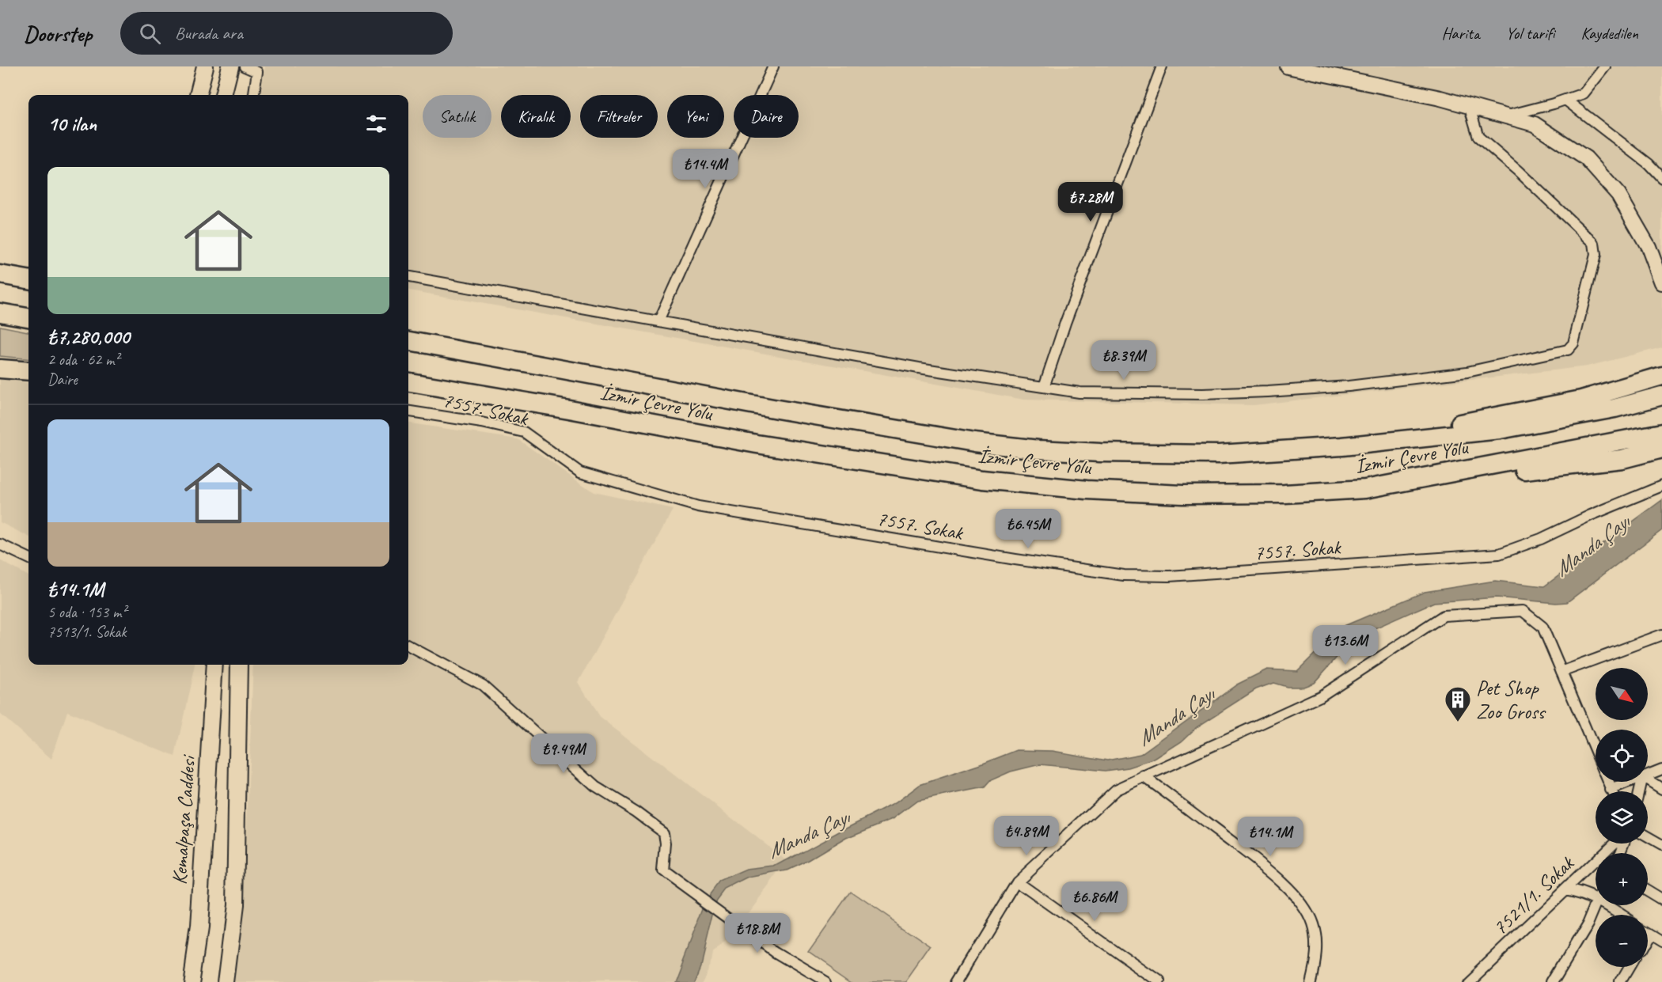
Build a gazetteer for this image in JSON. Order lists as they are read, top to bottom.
{
  "streets": {
    "highway": ["İzmir Çevre Yolu"],
    "main road": ["Kemalpaşa Caddesi"],
    "street": ["7557. Sokak", "7521/1. Sokak"]
  },
  "water": ["Manda Çayı"],
  "places": {
    "building": ["Pet Shop Zoo Gross"]
  },
  "north": "bottom right",
  "page": {
    "header": "Doorstep",
    "search": "Burada ara",
    "nav": ["Harita", "Yol tarifi", "Kaydedilen"],
    "chip": [
      "Satılık",
      "Kiralık",
      "Filtreler",
      "Yeni",
      "Daire"
    ],
    "heading": "10 ilan",
    "price": [
      "₺14.4M",
      "₺7.28M",
      "₺8.39M",
      "₺6.45M",
      "₺13.6M",
      "₺9.49M",
      "₺4.89M",
      "₺14.1M",
      "₺6.86M",
      "₺18.8M"
    ],
    "list": [
      {
        "name": "₺7,280,000",
        "note": "2 oda · 62 m² · Daire"
      },
      {
        "name": "₺14.1M",
        "note": "5 oda · 153 m² · 7513/1. Sokak"
      }
    ],
    "map_buttons": ["+", "−"]
  }
}
